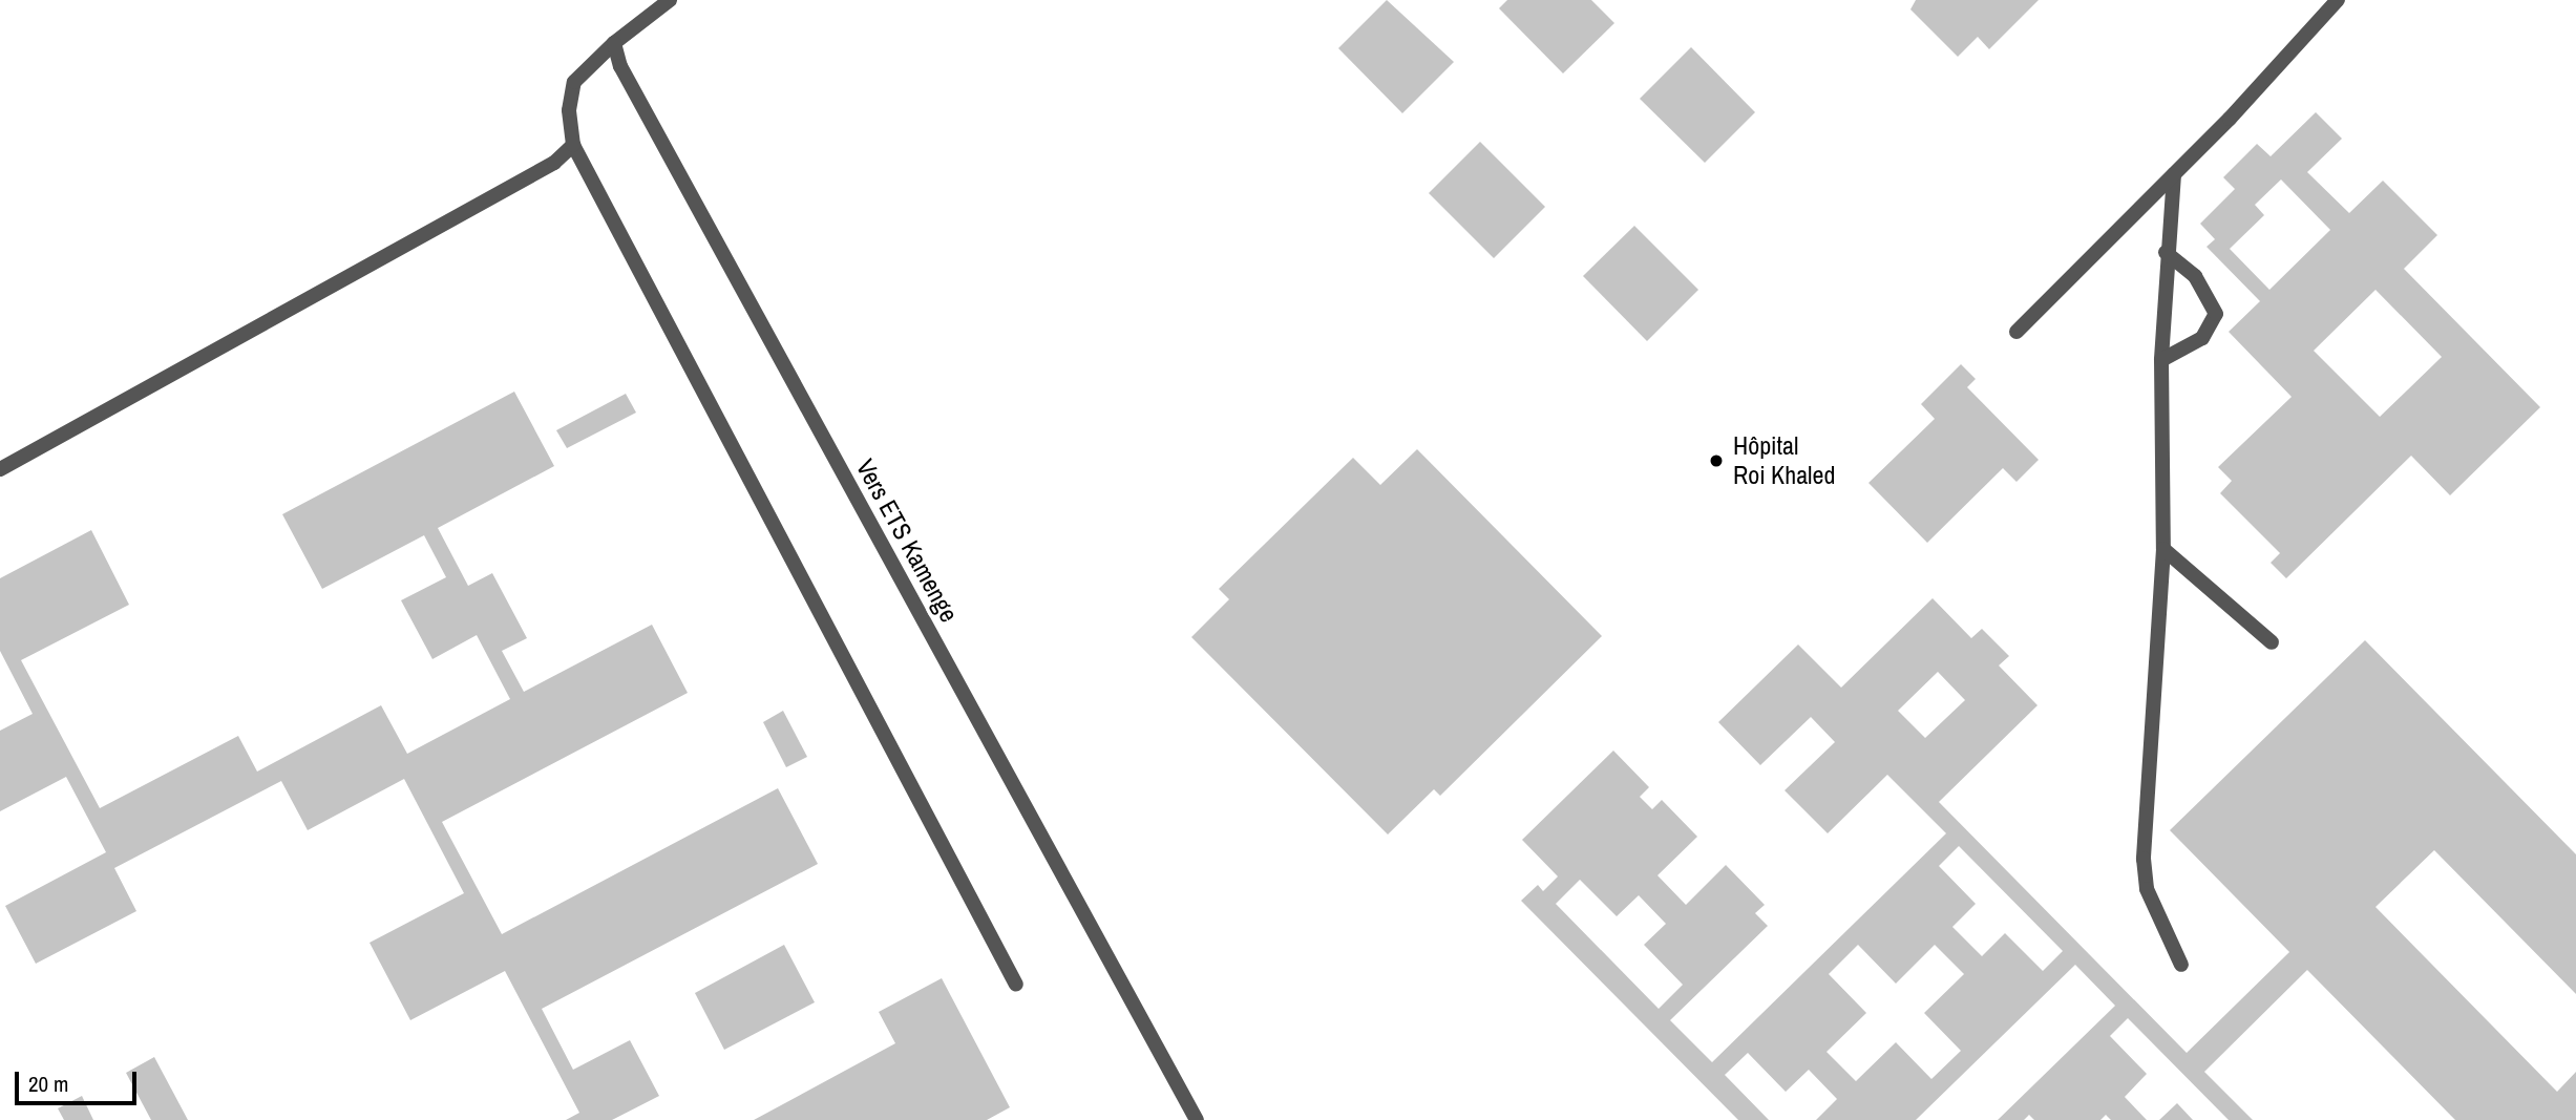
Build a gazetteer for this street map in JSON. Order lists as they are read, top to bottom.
{
  "streets": {
    "street": ["Vers ETS Kamenge"]
  },
  "places": ["Hôpital Roi Khaled"],
  "scale_bar": "20 m"
}
